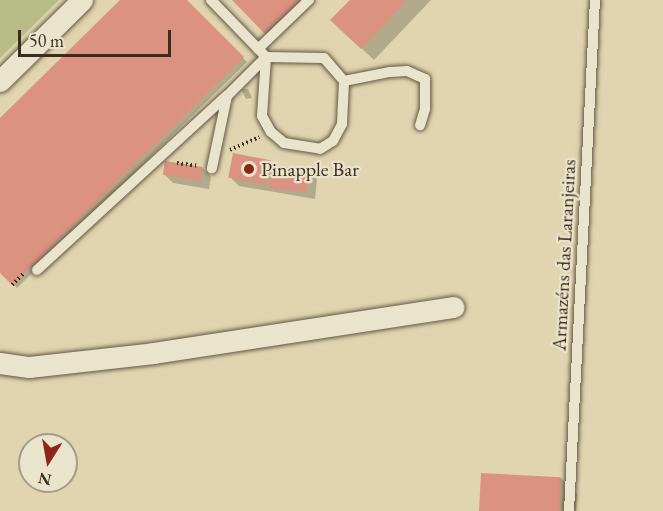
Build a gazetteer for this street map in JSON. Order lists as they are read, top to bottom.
{
  "streets": {
    "lane": ["Armazéns das Laranjeiras"]
  },
  "places": ["Pinapple Bar"],
  "scale_bar": "50 m",
  "north": "bottom"
}
